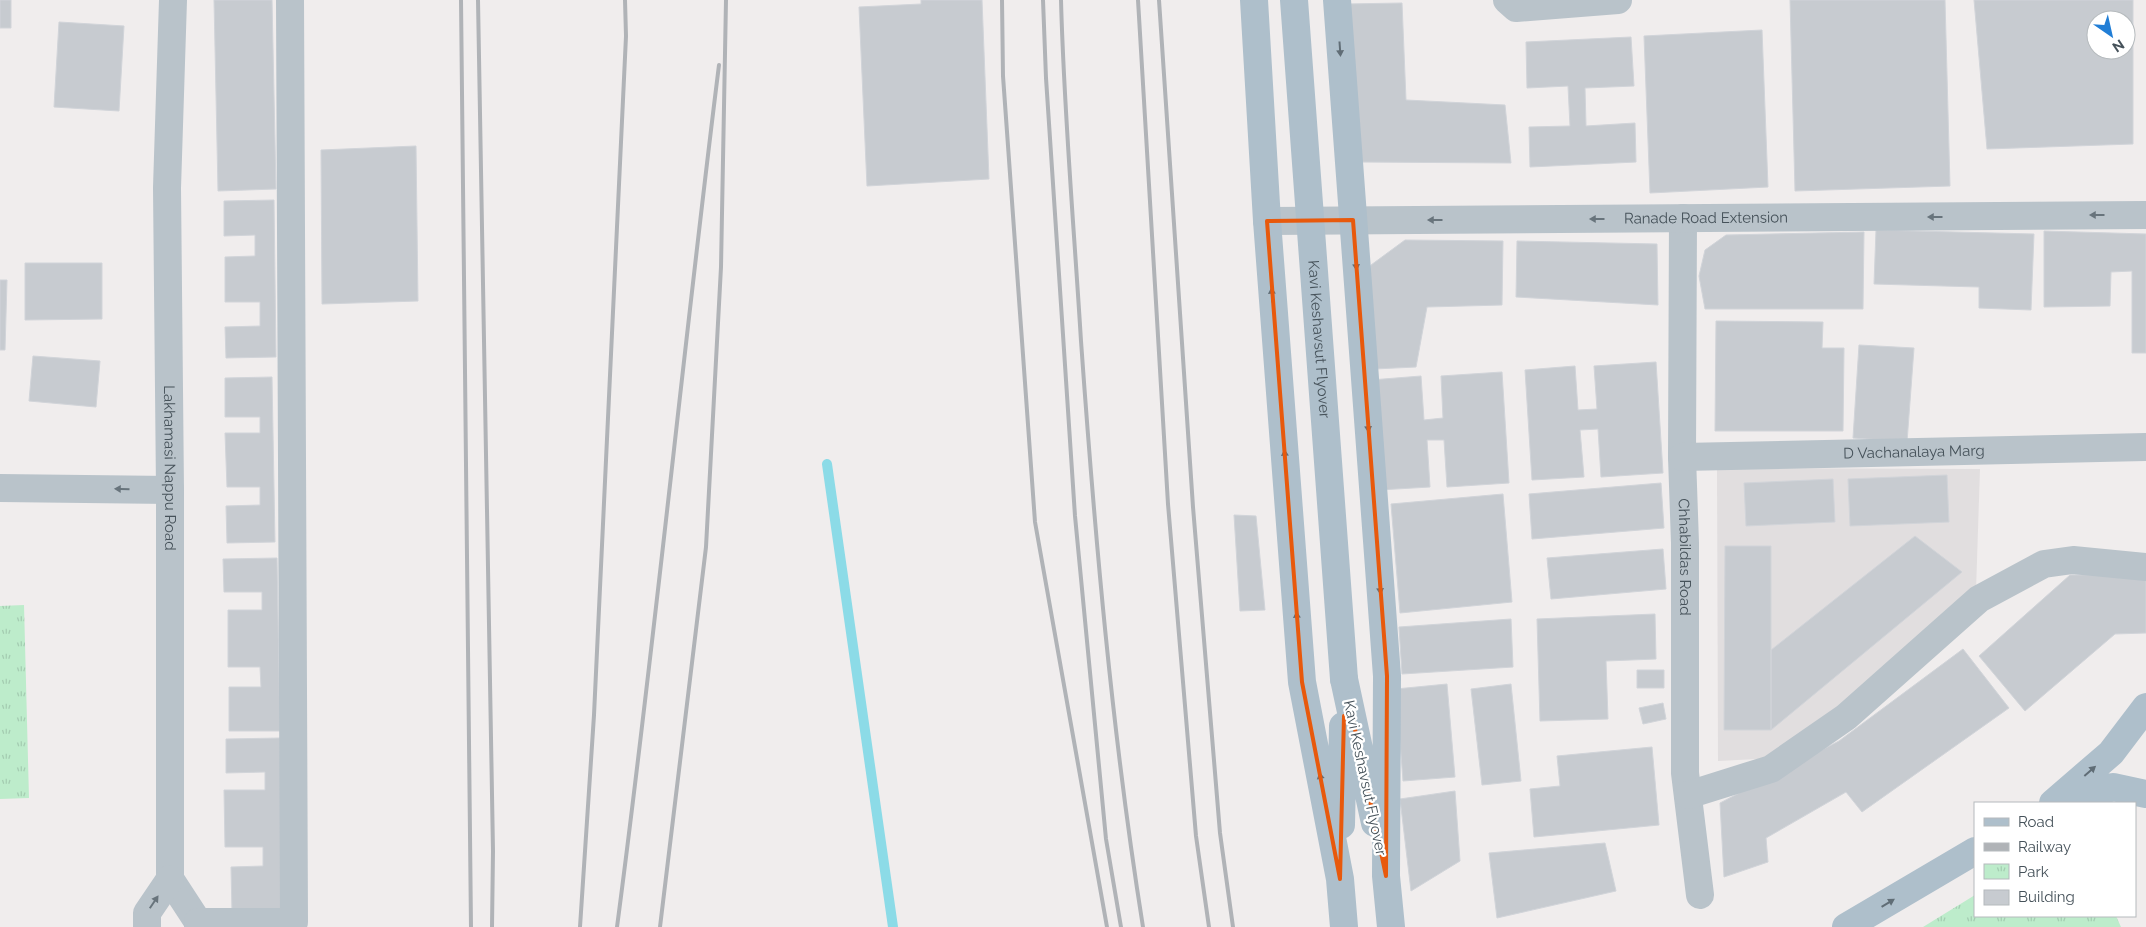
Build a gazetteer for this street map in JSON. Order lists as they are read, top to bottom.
{
  "streets": {
    "main road": ["Kavi Keshavsut Flyover"],
    "street": [
      "Ranade Road Extension",
      "D Vachanalaya Marg",
      "Lakhamasi Nappu Road",
      "Chhabildas Road"
    ]
  },
  "crossings": [
    ["Ranade Road Extension", "Chhabildas Road"],
    ["D Vachanalaya Marg", "Chhabildas Road"]
  ],
  "one_way": ["Ranade Road Extension"],
  "legend": [
    "Road",
    "Railway",
    "Park",
    "Building"
  ],
  "north": "bottom right"
}
